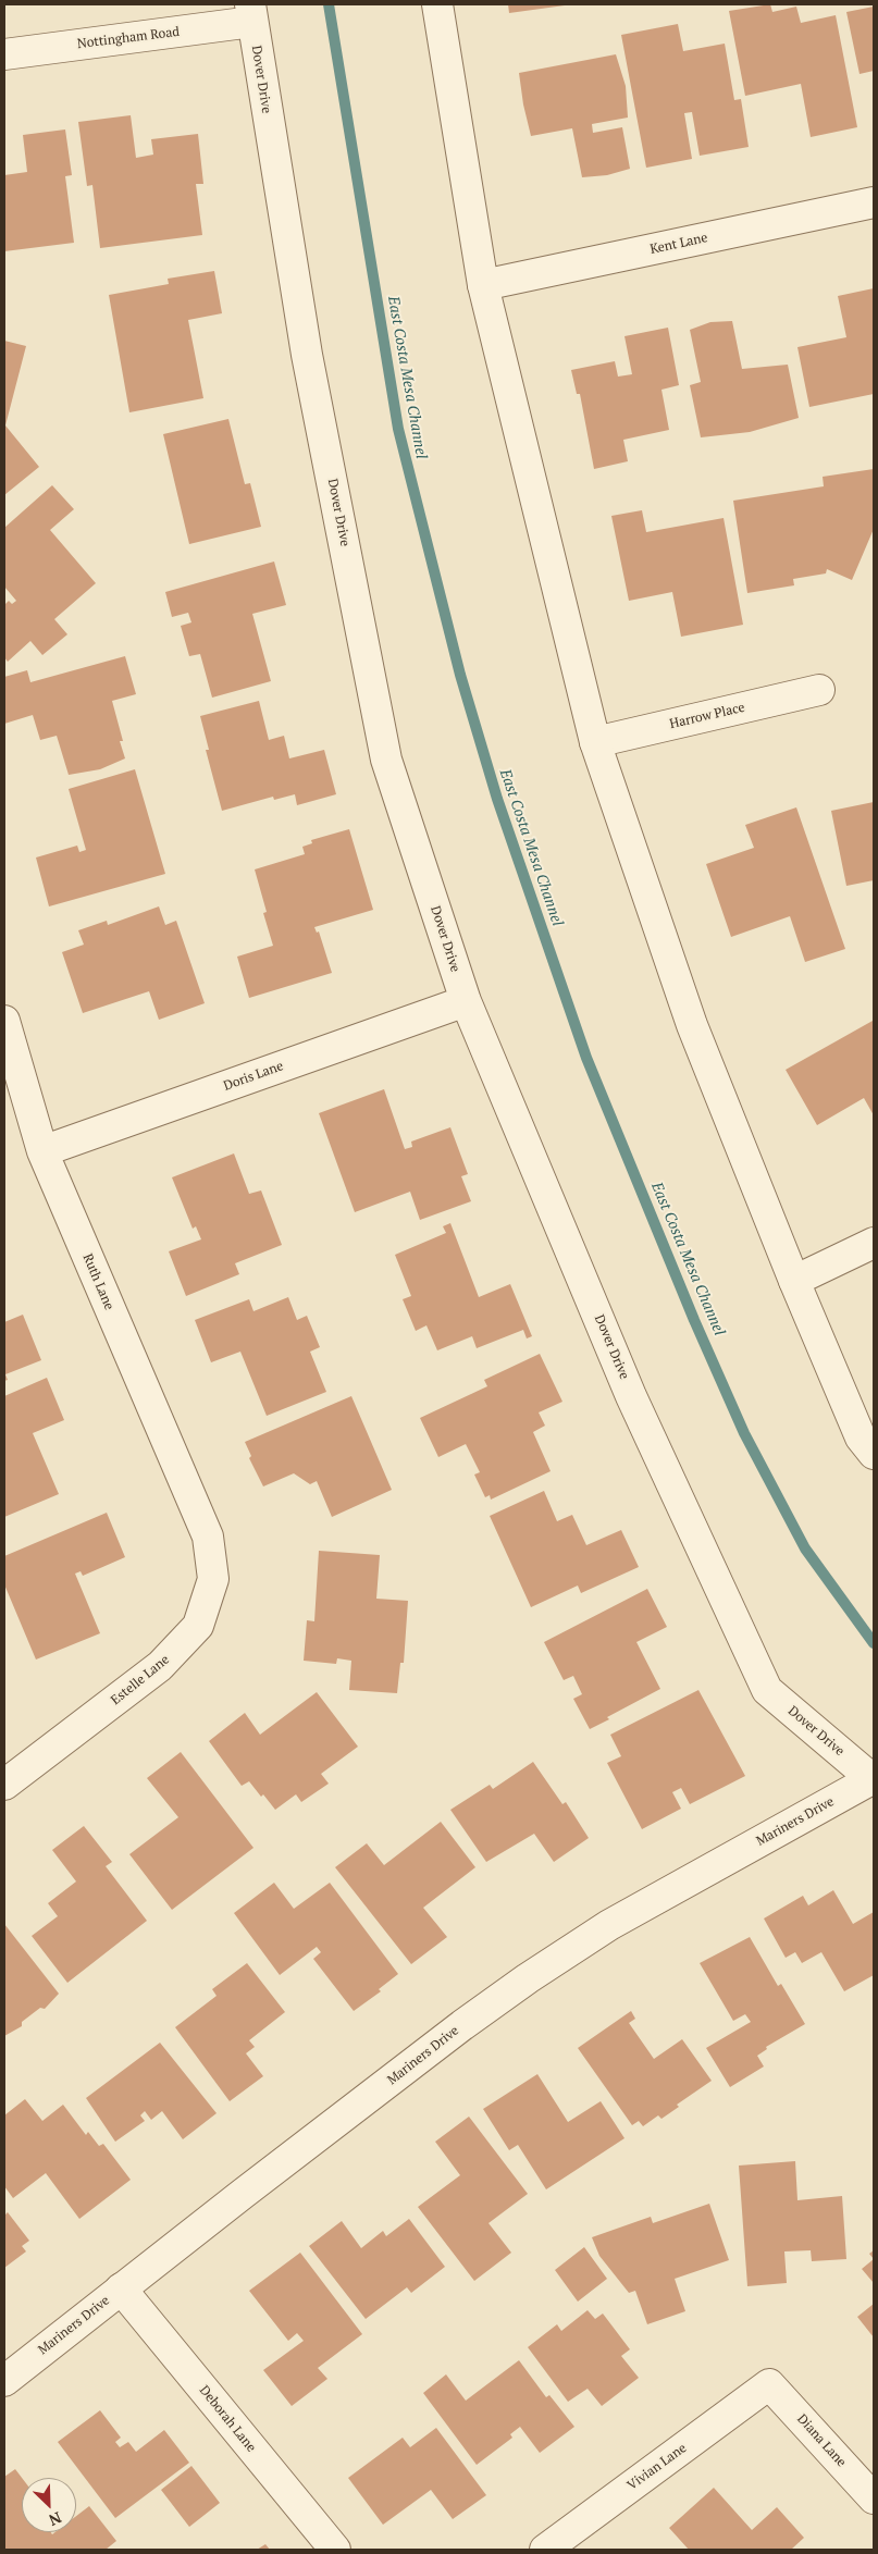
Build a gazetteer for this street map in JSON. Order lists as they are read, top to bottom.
{
  "streets": {
    "street": [
      "Nottingham Road",
      "Dover Drive",
      "Kent Lane",
      "Harrow Place",
      "Doris Lane",
      "Ruth Lane",
      "Estelle Lane",
      "Mariners Drive",
      "Deborah Lane",
      "Diana Lane",
      "Vivian Lane"
    ]
  },
  "crossings": [
    ["Nottingham Road", "Dover Drive"],
    ["Dover Drive", "Doris Lane"],
    ["Dover Drive", "Mariners Drive"],
    ["Doris Lane", "Ruth Lane"],
    ["Ruth Lane", "Estelle Lane"],
    ["Mariners Drive", "Deborah Lane"],
    ["Diana Lane", "Vivian Lane"]
  ],
  "water": ["East Costa Mesa Channel"],
  "north": "bottom right"
}
